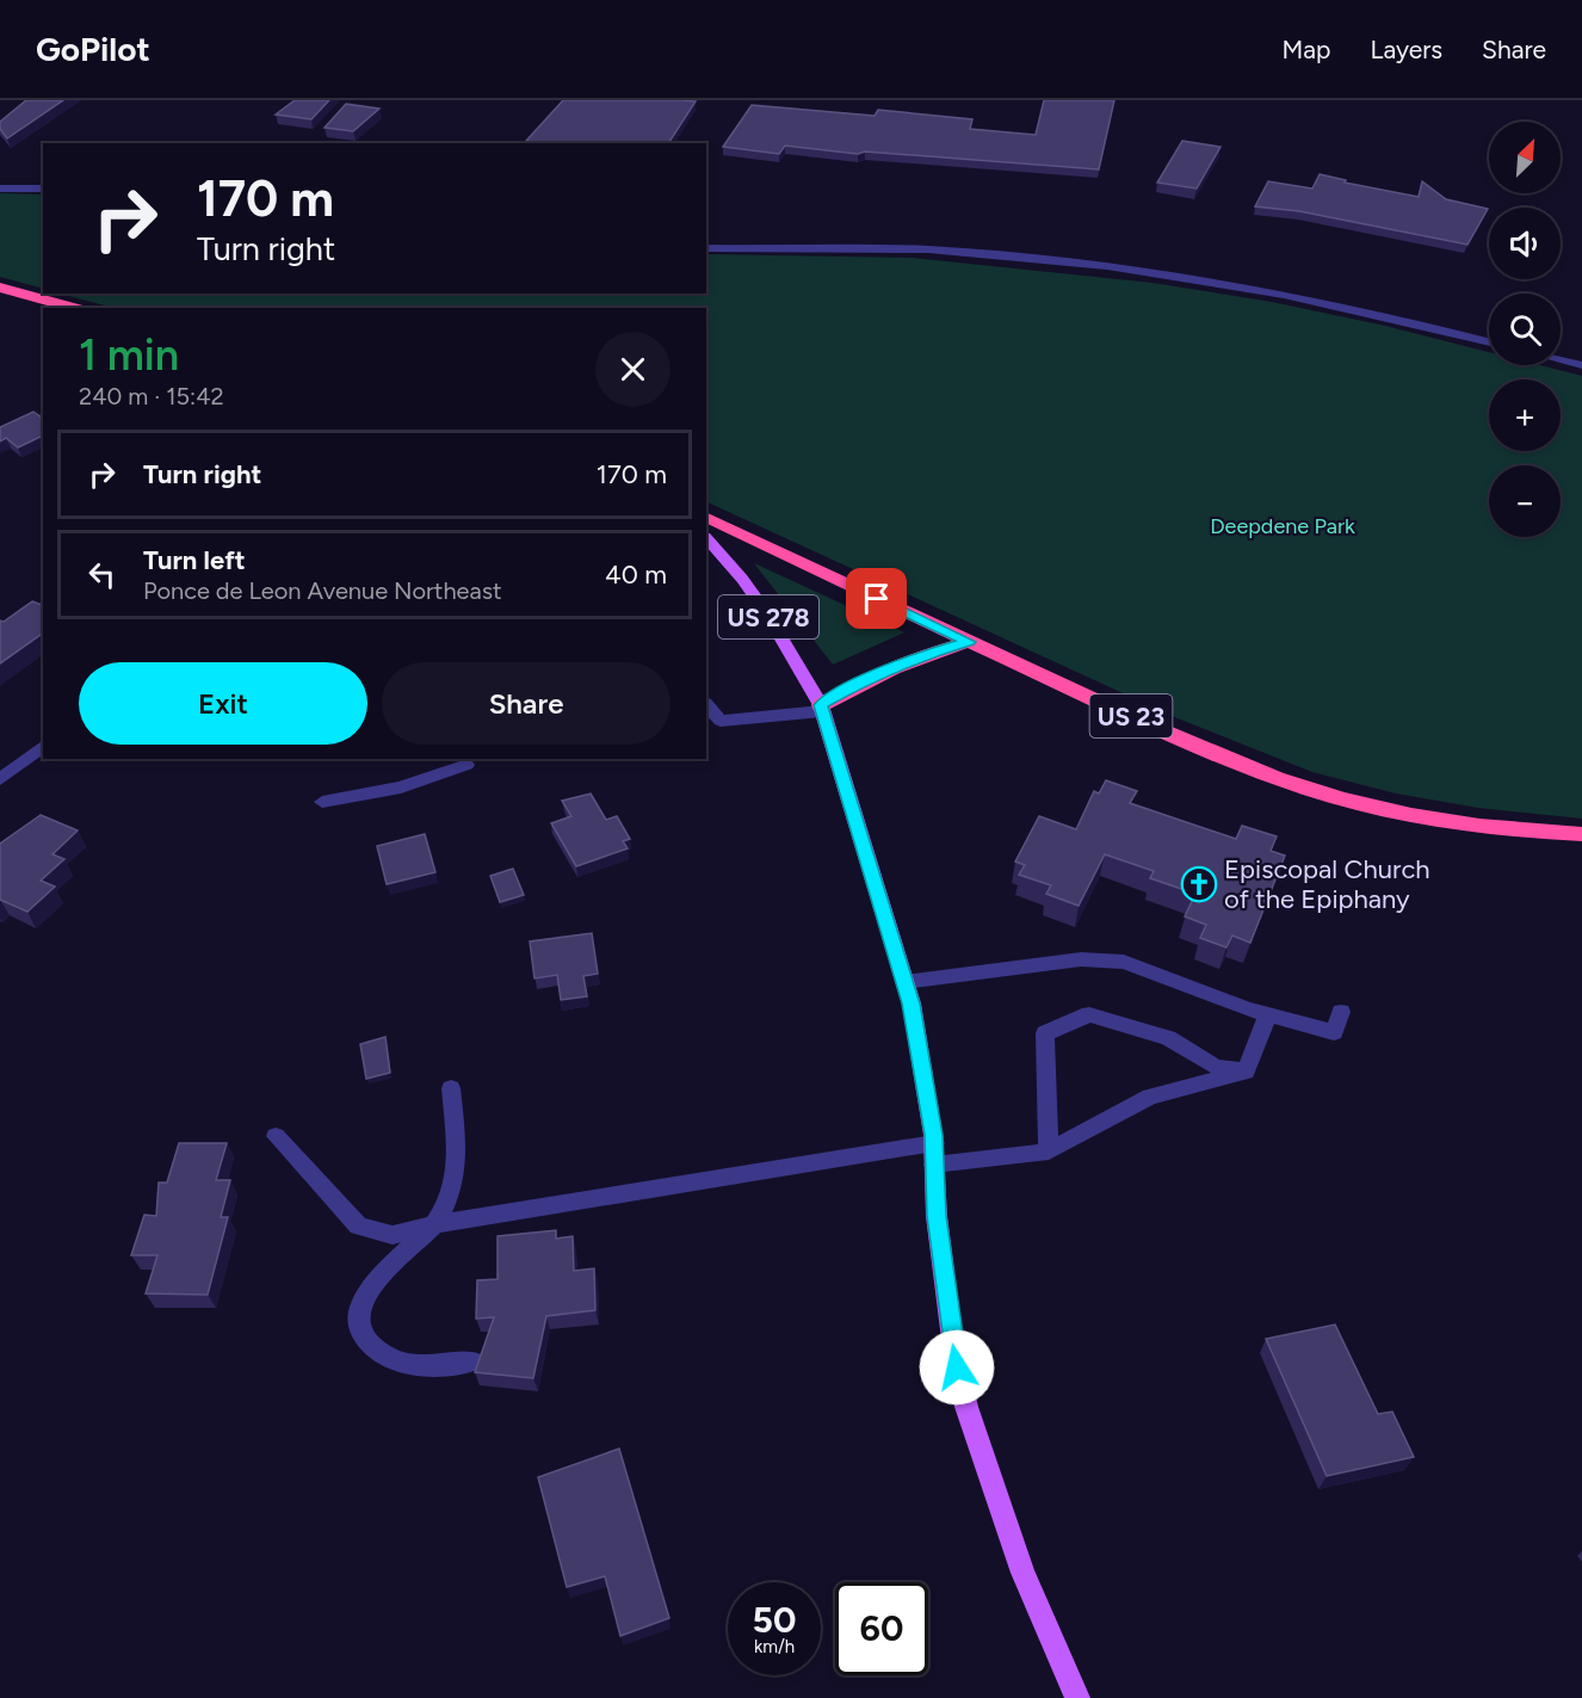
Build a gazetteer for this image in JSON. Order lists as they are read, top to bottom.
{
  "streets": {
    "highway": ["US 23"],
    "main road": ["US 278"]
  },
  "parks": ["Deepdene Park"],
  "places": {
    "church": ["Episcopal Church of the Epiphany"]
  },
  "north": "top right",
  "page": {
    "header": "GoPilot",
    "nav": ["Map", "Layers", "Share"],
    "map_buttons": ["+", "−"],
    "turn": ["170 m", "Turn right"],
    "heading": ["1 min", "240 m · 15:42"],
    "list": [
      {
        "name": "Turn right",
        "value": "170 m"
      },
      {
        "name": "Turn left",
        "note": "Ponce de Leon Avenue Northeast",
        "value": "40 m"
      }
    ],
    "buttons": ["Exit", "Share"],
    "speed": "50 km/h",
    "limit": "60"
  }
}
